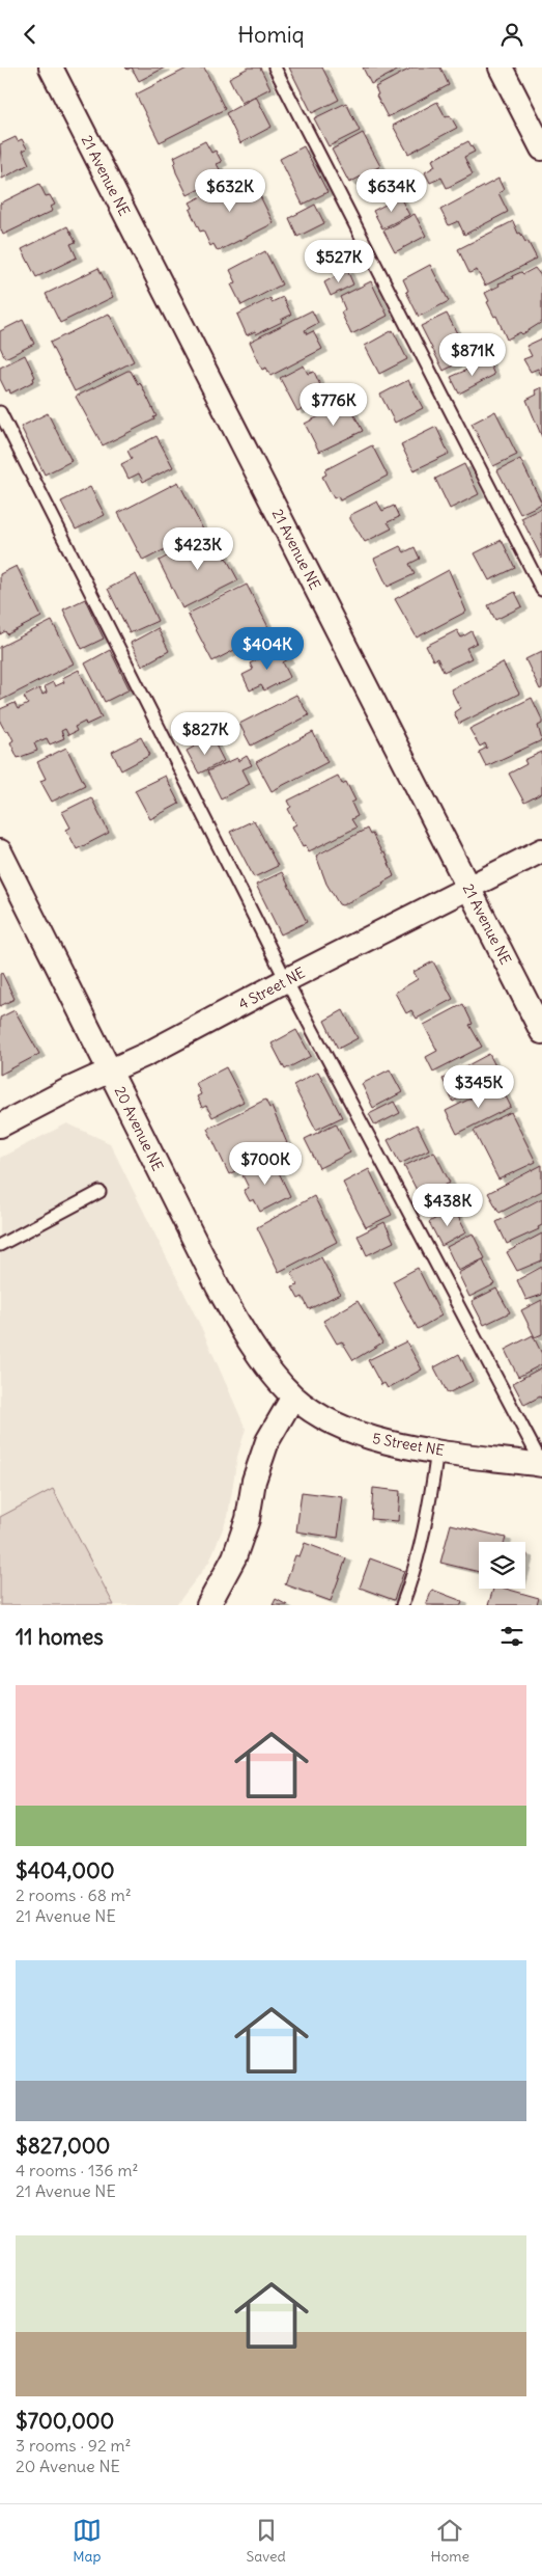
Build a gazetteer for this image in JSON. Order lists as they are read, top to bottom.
{
  "streets": {
    "street": [
      "21 Avenue NE",
      "4 Street NE",
      "20 Avenue NE",
      "5 Street NE"
    ]
  },
  "crossings": [
    ["21 Avenue NE", "4 Street NE"],
    ["4 Street NE", "20 Avenue NE"],
    ["20 Avenue NE", "5 Street NE"]
  ],
  "page": {
    "header": "Homiq",
    "price": [
      "$632K",
      "$634K",
      "$527K",
      "$871K",
      "$776K",
      "$423K",
      "$404K",
      "$827K",
      "$345K",
      "$700K",
      "$438K"
    ],
    "heading": "11 homes",
    "list": [
      {
        "name": "$404,000",
        "note": "2 rooms · 68 m² · 21 Avenue NE"
      },
      {
        "name": "$827,000",
        "note": "4 rooms · 136 m² · 21 Avenue NE"
      },
      {
        "name": "$700,000",
        "note": "3 rooms · 92 m² · 20 Avenue NE"
      }
    ],
    "tabs": ["Map", "Saved", "Home"]
  }
}
